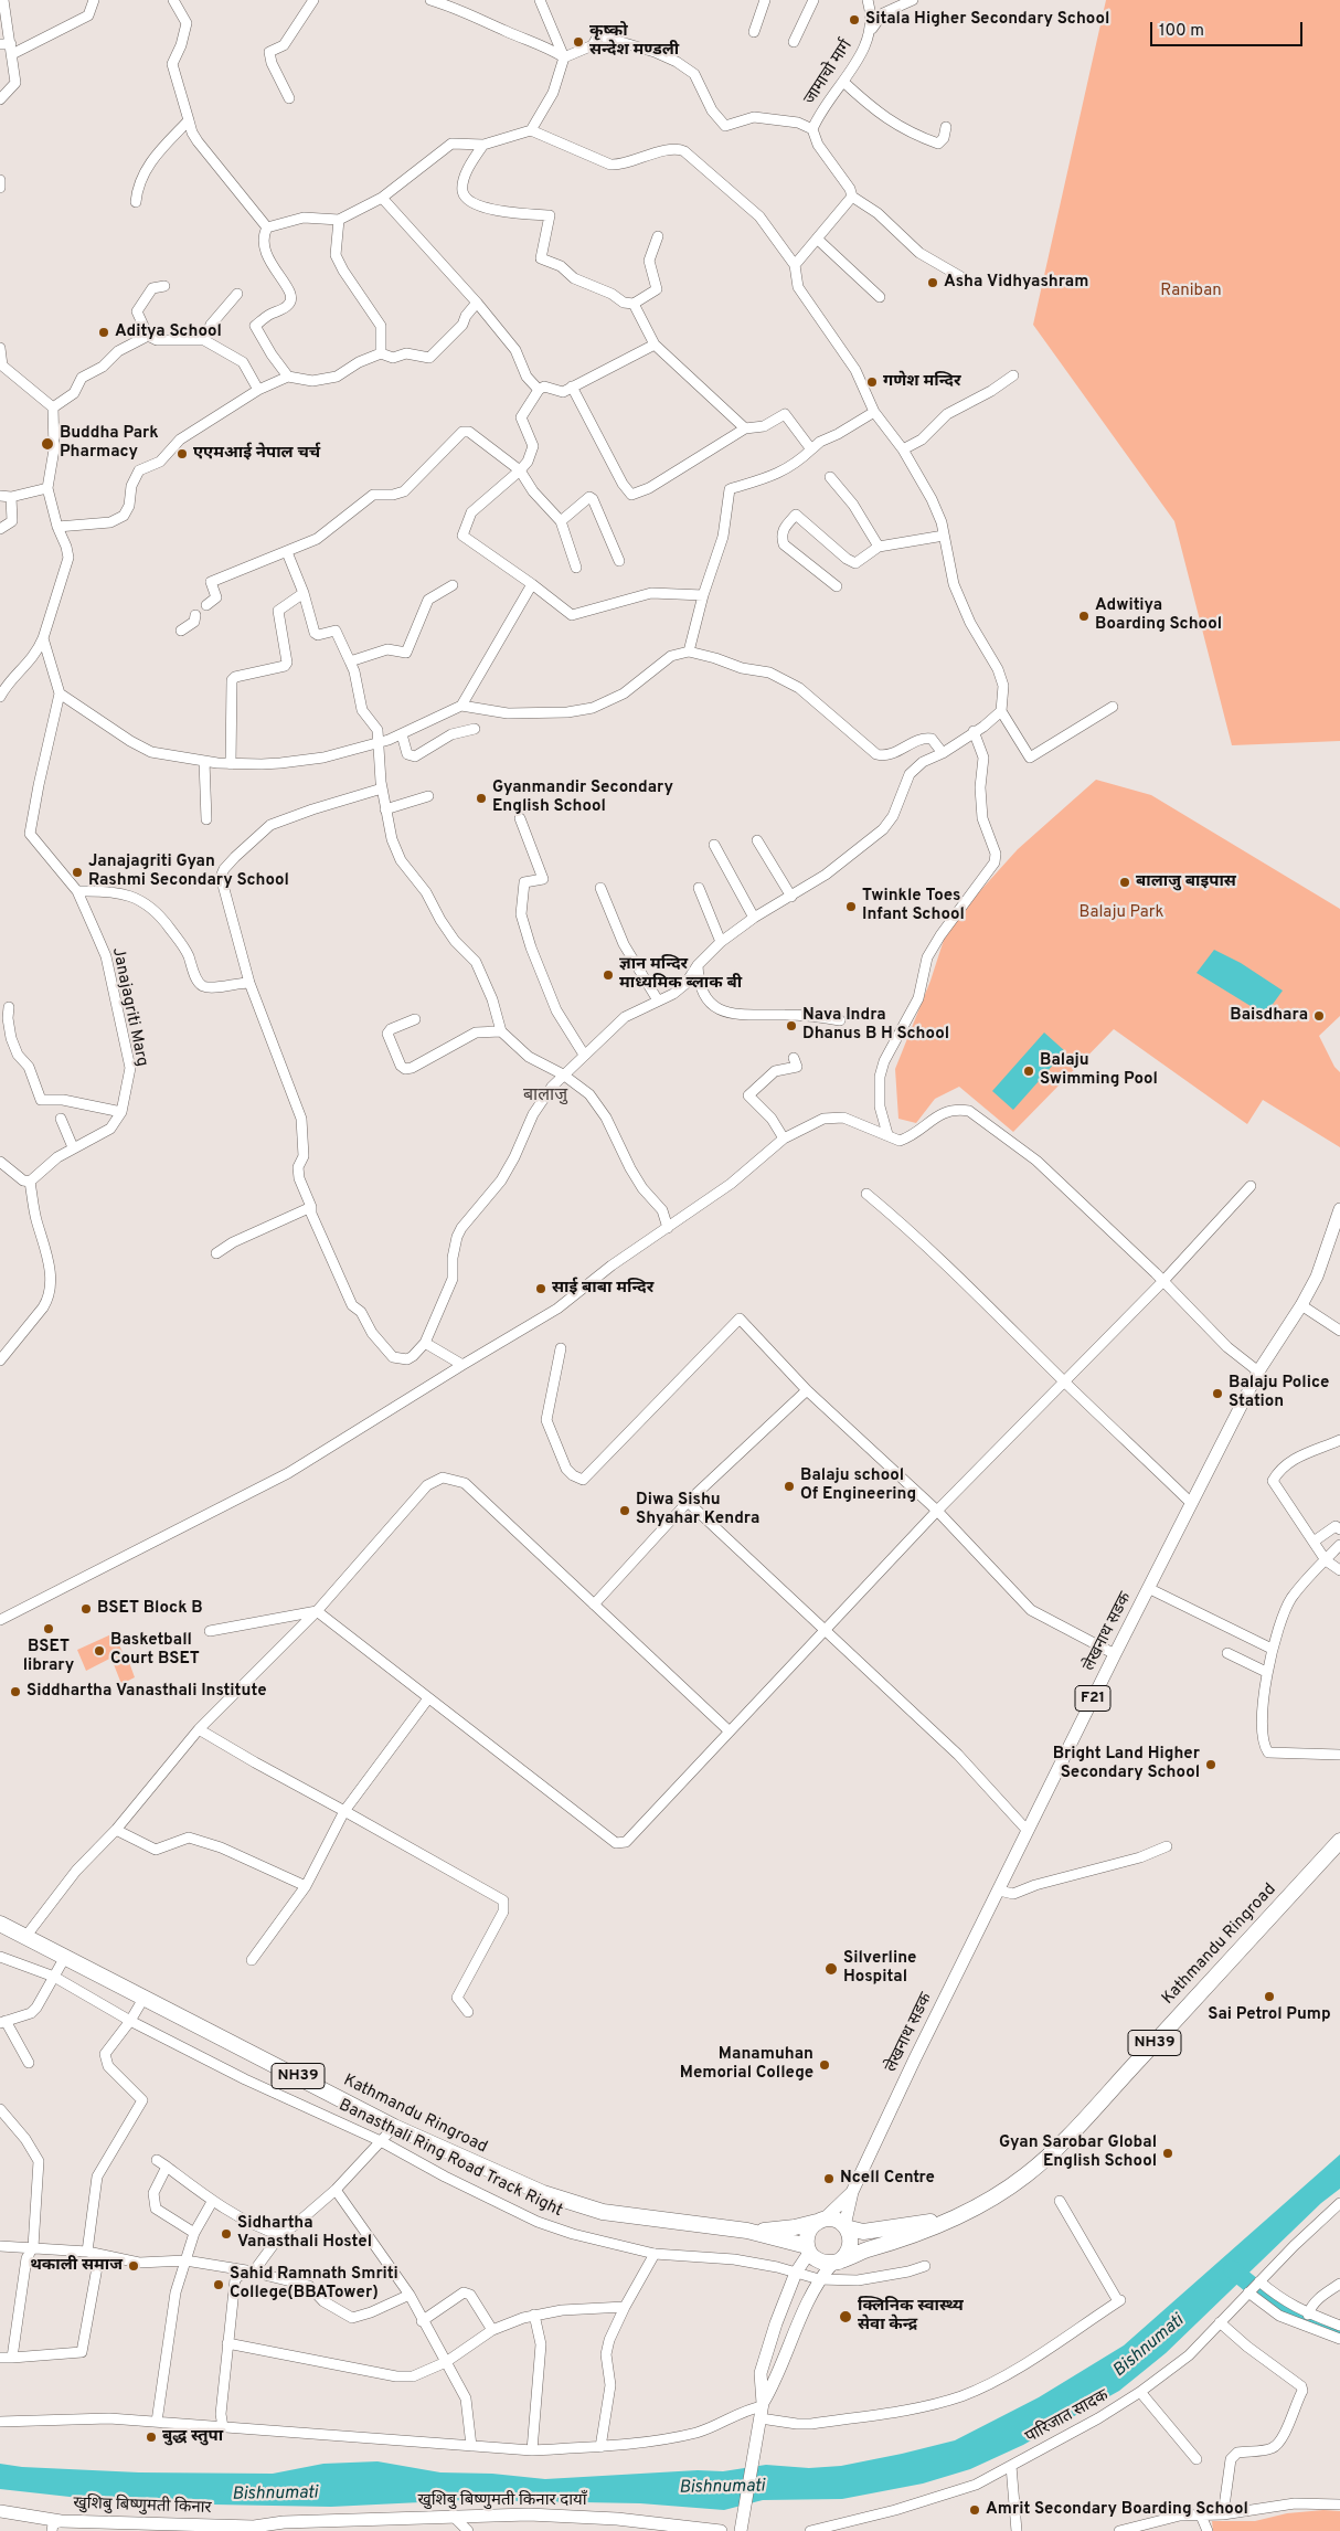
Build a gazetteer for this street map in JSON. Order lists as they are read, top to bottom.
{
  "streets": {
    "highway": ["Kathmandu Ringroad", "NH39"],
    "main road": [
      "लेखनाथ सडक",
      "F21",
      "खुशिबु बिष्णुमती किनार दायाँ",
      "खुशिबु बिष्णुमती किनार"
    ],
    "street": [
      "जामाचो मार्ग",
      "Janajagriti Marg",
      "Banasthali Ring Road Track Right",
      "पारिजात सादक"
    ]
  },
  "crossings": [
    ["लेखनाथ सडक", "Kathmandu Ringroad"],
    ["खुशिबु बिष्णुमती किनार दायाँ", "खुशिबु बिष्णुमती किनार"]
  ],
  "districts": ["बालाजु"],
  "water": ["Bishnumati"],
  "parks": ["Raniban", "Balaju Park"],
  "places": [
    "Sitala Higher Secondary School",
    "कृष्को सन्देश मण्डली",
    "Asha Vidhyashram",
    "Aditya School",
    "गणेश मन्दिर",
    "Buddha Park Pharmacy",
    "एएमआई नेपाल चर्च",
    "Adwitiya Boarding School",
    "Gyanmandir Secondary English School",
    "Janajagriti Gyan Rashmi Secondary School",
    "बालाजु बाइपास",
    "Twinkle Toes Infant School",
    "ज्ञान मन्दिर माध्यमिक ब्लाक बी",
    "Baisdhara",
    "Nava Indra Dhanus B H School",
    "Balaju Swimming Pool",
    "साई बाबा मन्दिर",
    "Balaju Police Station",
    "Balaju school Of Engineering",
    "Diwa Sishu Shyahar Kendra",
    "BSET Block B",
    "BSET library",
    "Basketball Court BSET",
    "Siddhartha Vanasthali Institute",
    "Bright Land Higher Secondary School",
    "Silverline Hospital",
    "Sai Petrol Pump",
    "Manamuhan Memorial College",
    "Gyan Sarobar Global English School",
    "Ncell Centre",
    "Sidhartha Vanasthali Hostel",
    "थकाली समाज",
    "Sahid Ramnath Smriti College(BBATower)",
    "क्लिनिक स्वास्थ्य सेवा केन्द्र",
    "बुद्ध स्तुपा",
    "Amrit Secondary Boarding School"
  ],
  "scale_bar": "100 m"
}
